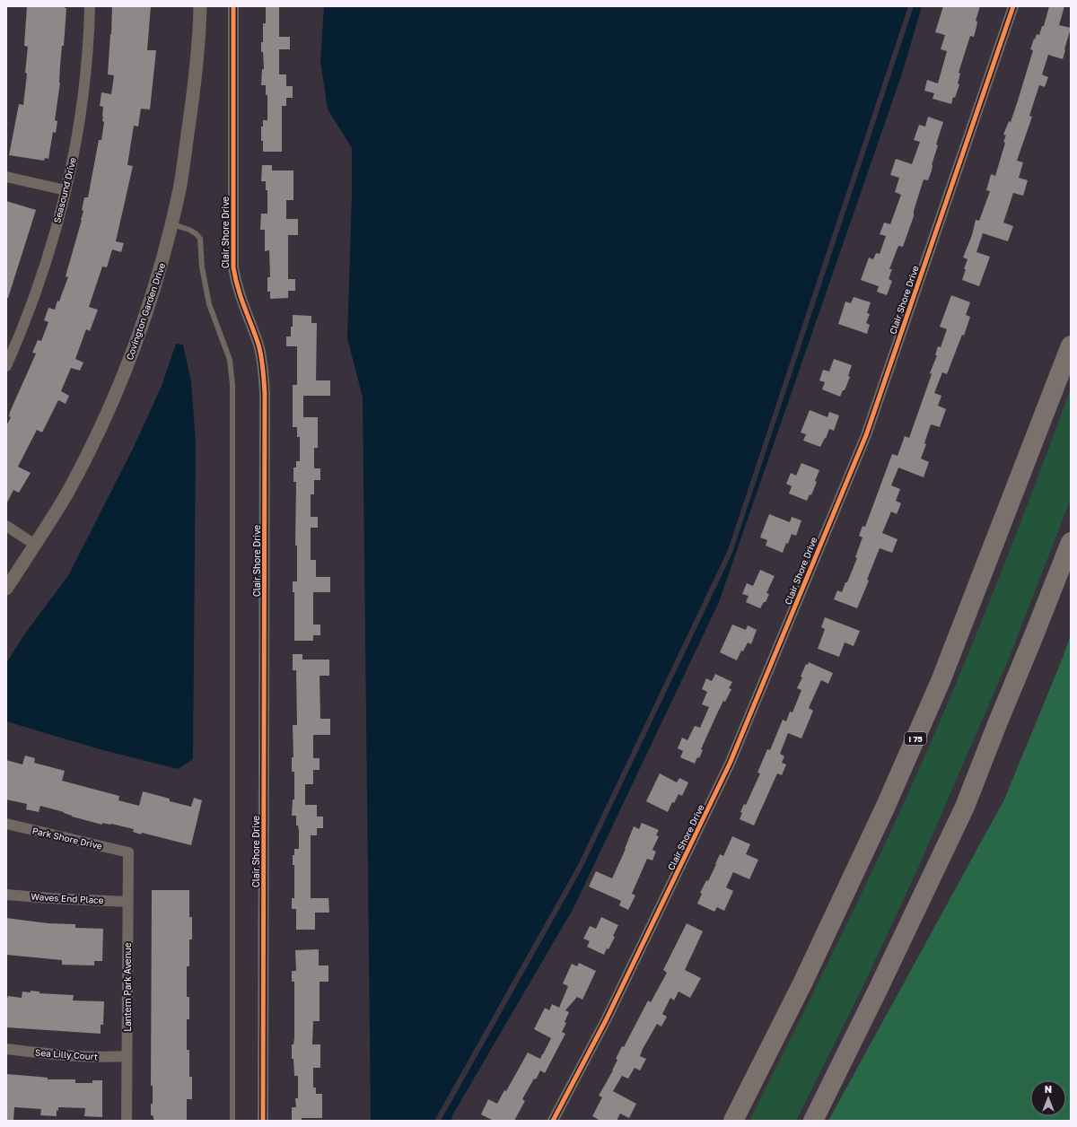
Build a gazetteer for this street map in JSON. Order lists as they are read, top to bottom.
{
  "streets": {
    "highway": ["I 75"],
    "street": [
      "Seasound Drive",
      "Clair Shore Drive",
      "Covington Garden Drive",
      "Park Shore Drive",
      "Waves End Place",
      "Lantern Park Avenue",
      "Sea Lilly Court"
    ]
  },
  "crossings": [
    ["Park Shore Drive", "Lantern Park Avenue"],
    ["Waves End Place", "Lantern Park Avenue"],
    ["Lantern Park Avenue", "Sea Lilly Court"]
  ],
  "north": "top"
}
